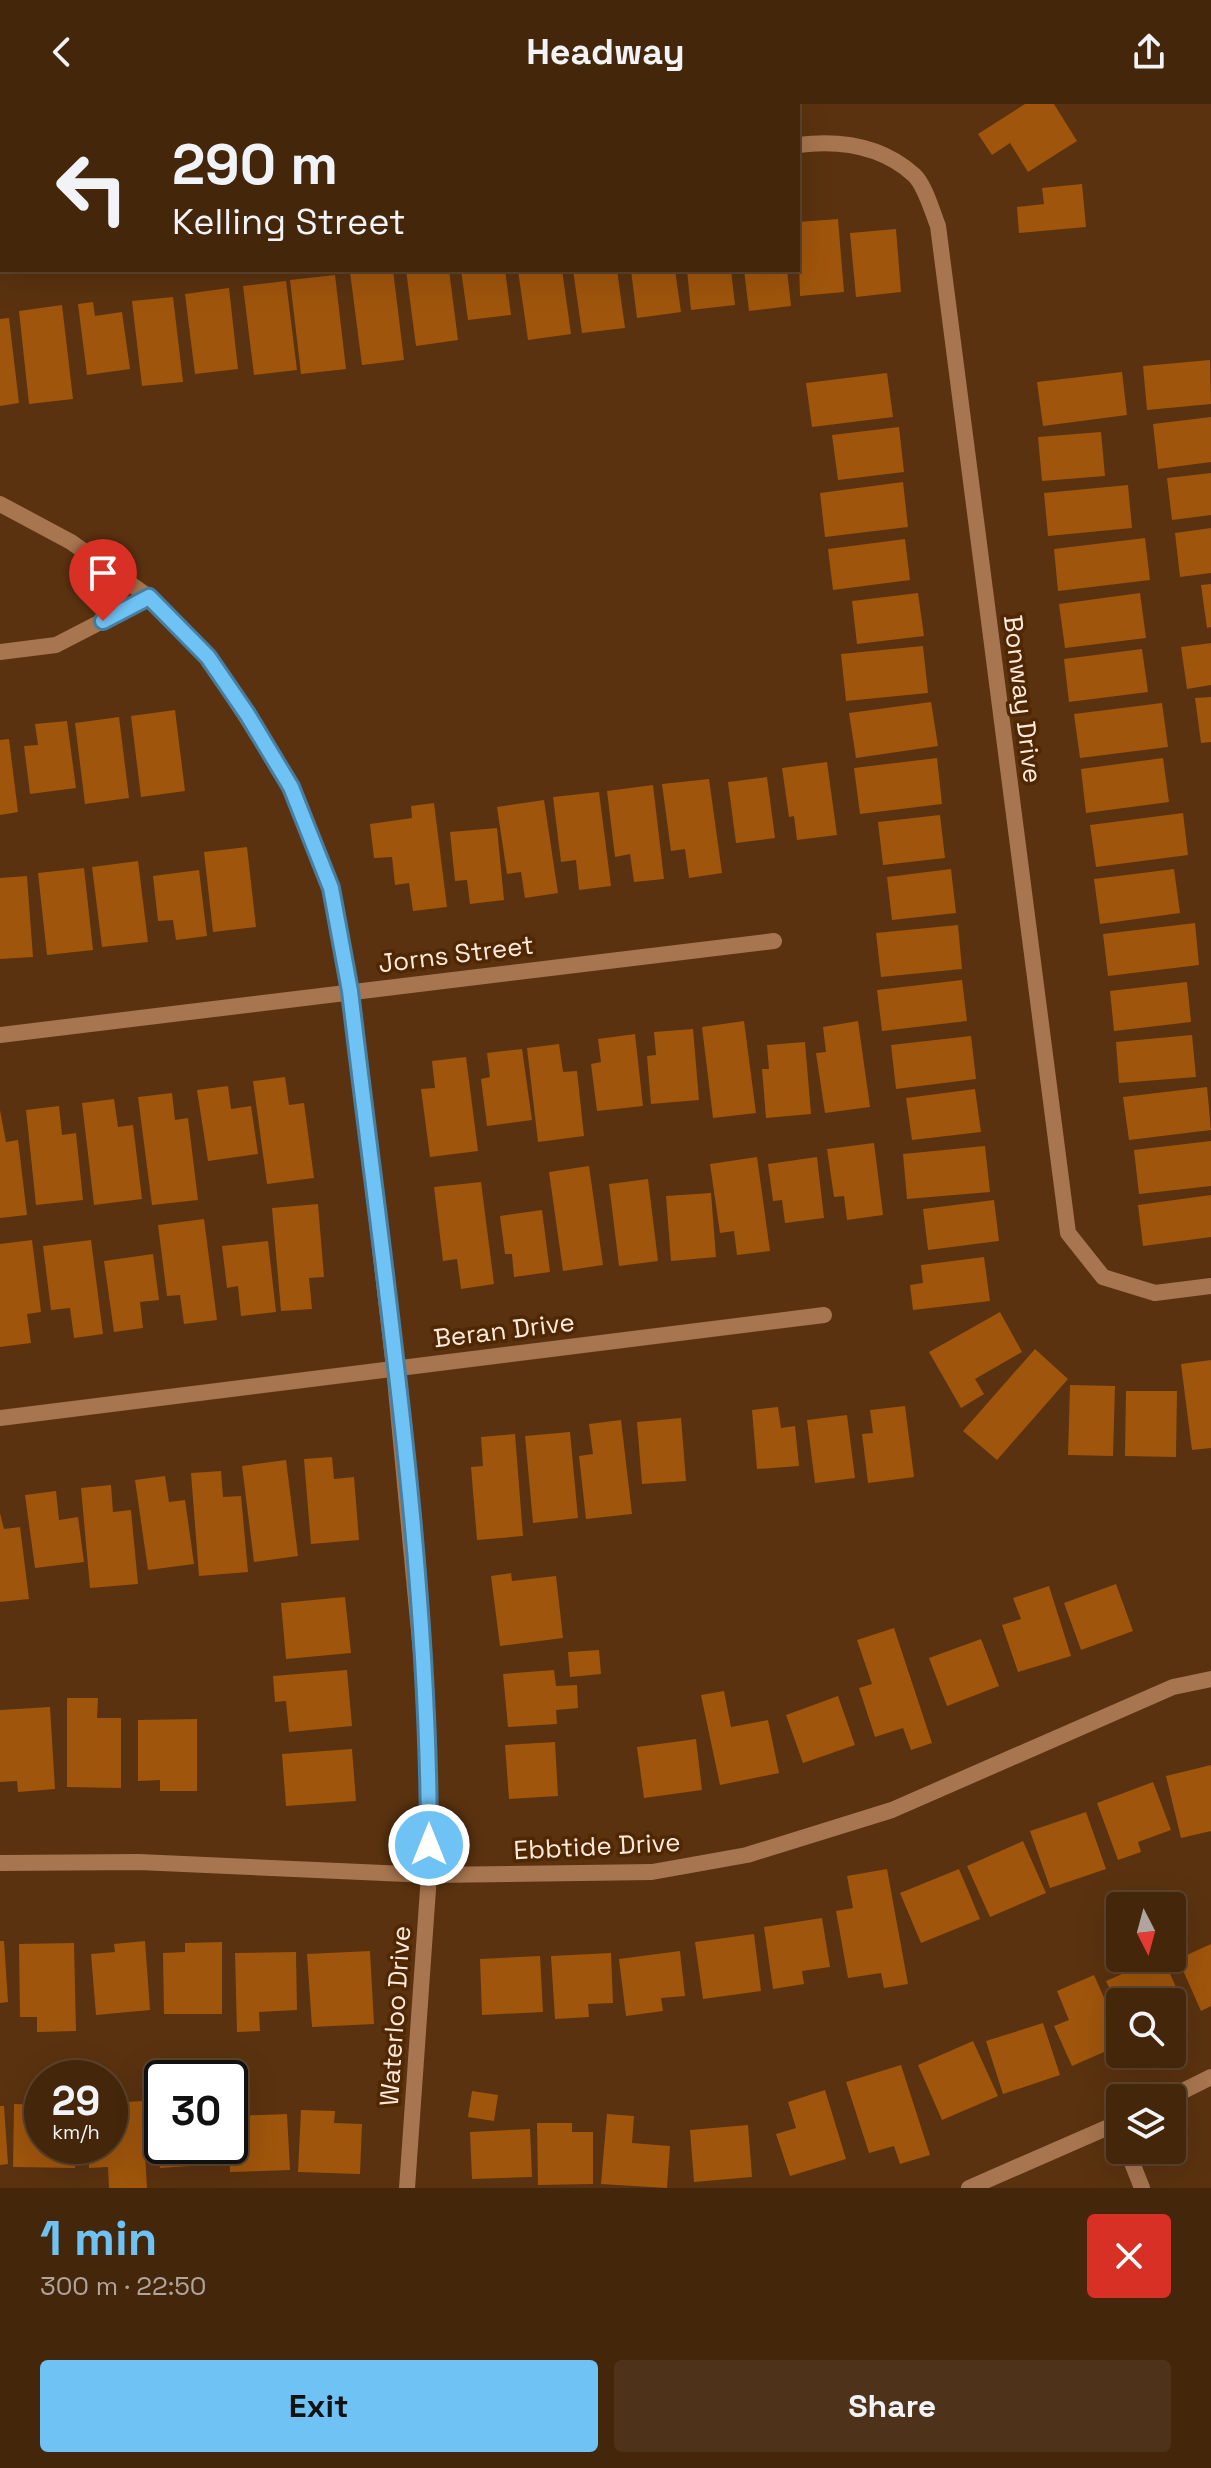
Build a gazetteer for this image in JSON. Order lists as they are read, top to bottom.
{
  "streets": {
    "street": [
      "Bonway Drive",
      "Jorns Street",
      "Beran Drive",
      "Ebbtide Drive",
      "Waterloo Drive"
    ]
  },
  "crossings": [
    ["Jorns Street", "Waterloo Drive"],
    ["Beran Drive", "Waterloo Drive"],
    ["Ebbtide Drive", "Waterloo Drive"]
  ],
  "north": "bottom",
  "page": {
    "header": "Headway",
    "turn": ["290 m", "Kelling Street"],
    "speed": "29 km/h",
    "limit": "30",
    "heading": ["1 min", "300 m · 22:50"],
    "buttons": ["Exit", "Share"]
  }
}
